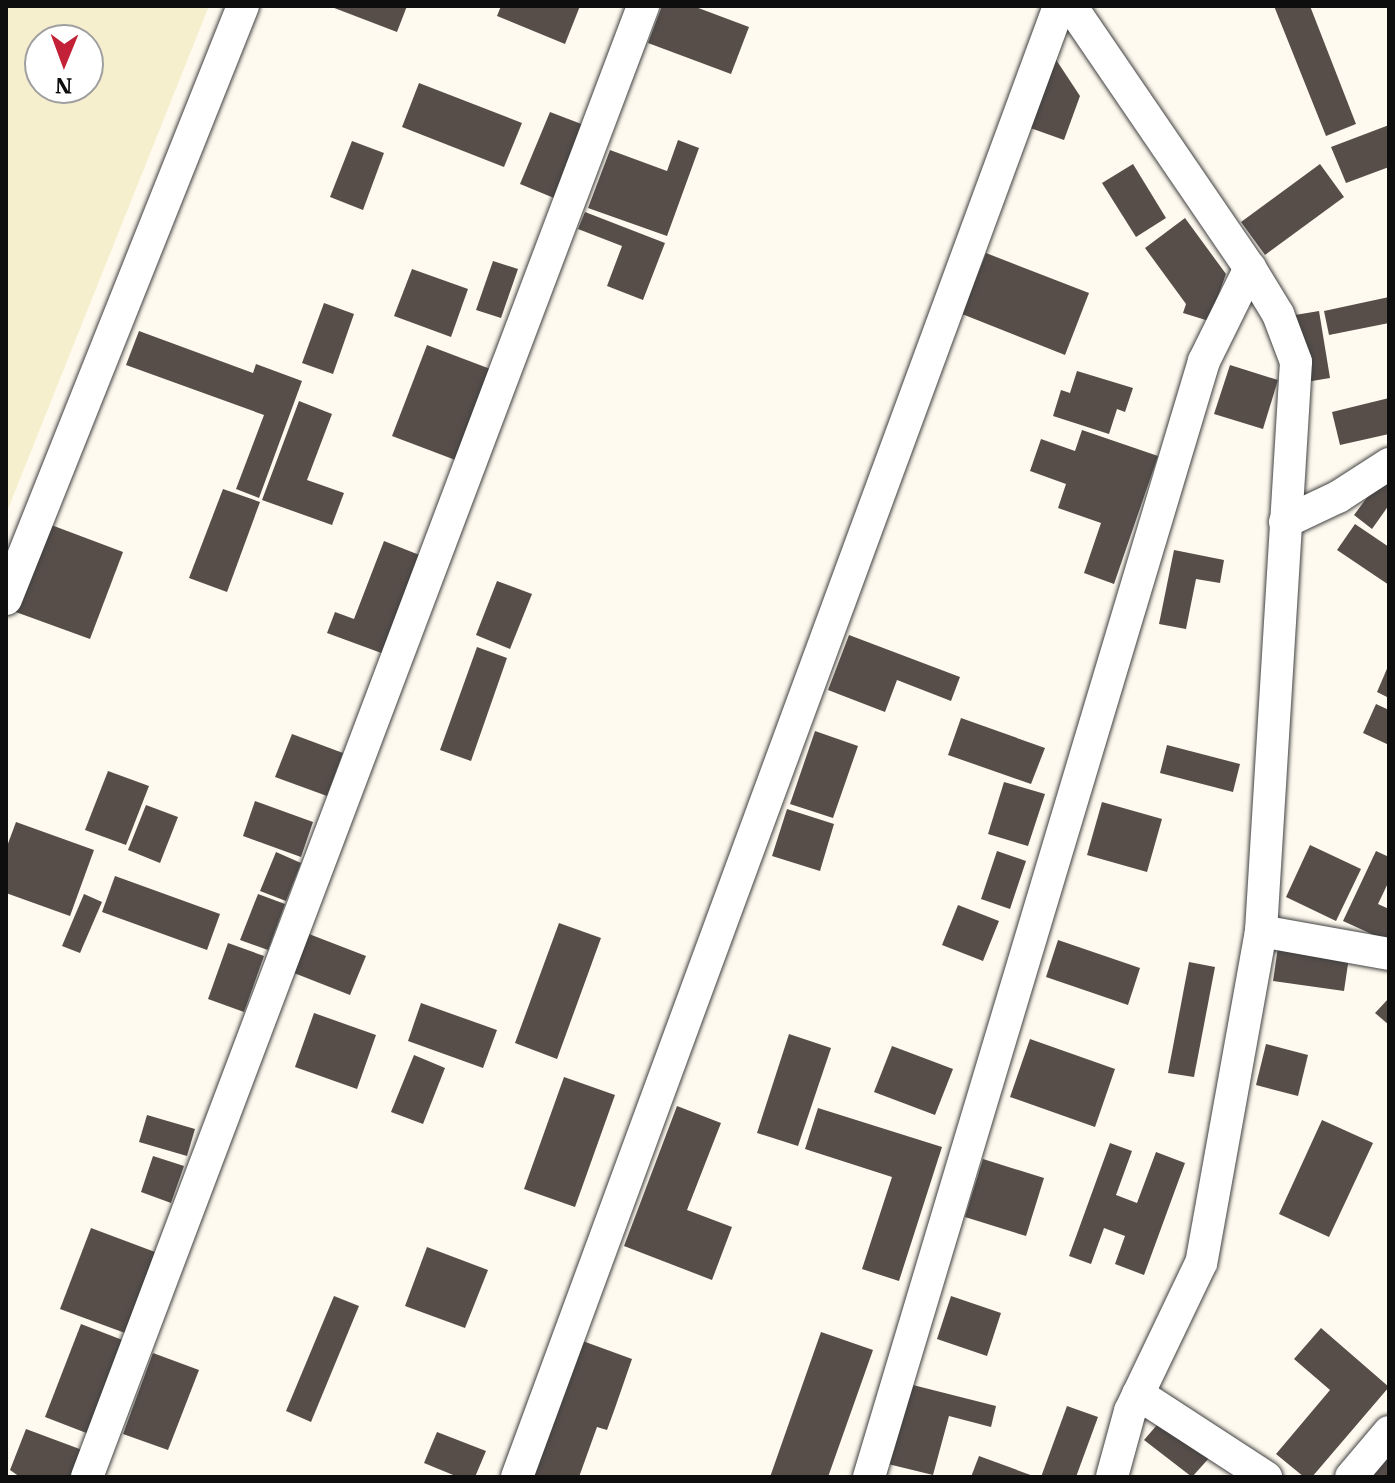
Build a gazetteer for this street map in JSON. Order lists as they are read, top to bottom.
{
  "north": "bottom"
}
